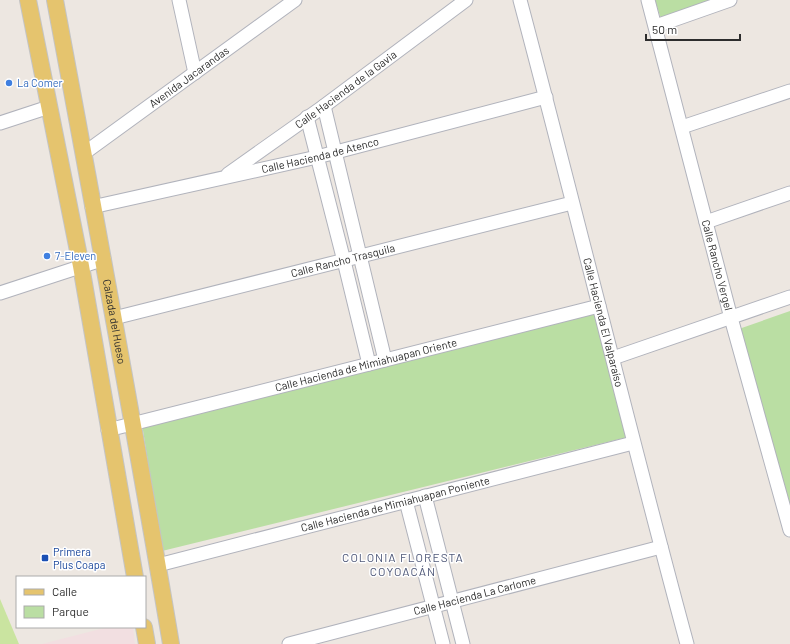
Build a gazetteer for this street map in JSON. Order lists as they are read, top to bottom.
{
  "streets": {
    "main road": ["Calzada del Hueso"],
    "street": [
      "Avenida Jacarandas",
      "Calle Hacienda de la Gavia",
      "Calle Hacienda de Atenco",
      "Calle Rancho Trasquila",
      "Calle Rancho Vergel",
      "Calle Hacienda El Valparaíso",
      "Calle Hacienda de Mimiahuapan Oriente",
      "Calle Hacienda de Mimiahuapan Poniente",
      "Calle Hacienda La Carlome"
    ]
  },
  "crossings": [
    ["Avenida Jacarandas", "Calzada del Hueso"],
    ["Calle Hacienda de la Gavia", "Calle Hacienda de Atenco"],
    ["Calle Hacienda de Atenco", "Calzada del Hueso"],
    ["Calle Hacienda de Atenco", "Calle Hacienda El Valparaíso"],
    ["Calle Rancho Trasquila", "Calzada del Hueso"],
    ["Calle Rancho Trasquila", "Calle Hacienda El Valparaíso"],
    ["Calzada del Hueso", "Calle Hacienda de Mimiahuapan Oriente"],
    ["Calzada del Hueso", "Calle Hacienda de Mimiahuapan Poniente"],
    ["Calle Hacienda El Valparaíso", "Calle Hacienda de Mimiahuapan Oriente"],
    ["Calle Hacienda El Valparaíso", "Calle Hacienda de Mimiahuapan Poniente"],
    ["Calle Hacienda El Valparaíso", "Calle Hacienda La Carlome"]
  ],
  "districts": ["COLONIA FLORESTA COYOACÁN"],
  "places": {
    "other": ["La Comer", "7-Eleven"],
    "transit": ["Primera Plus Coapa"]
  },
  "legend": ["Calle", "Parque"],
  "scale_bar": "50 m"
}
